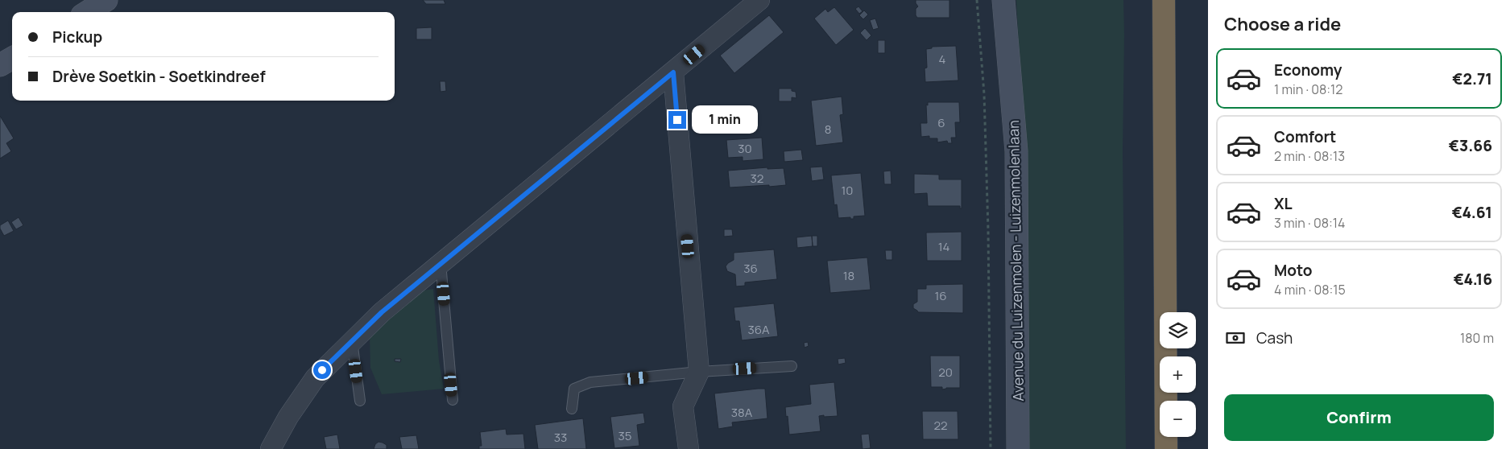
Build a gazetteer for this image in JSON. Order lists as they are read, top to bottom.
{
  "streets": {
    "street": ["Avenue du Luizenmolen - Luizenmolenlaan"]
  },
  "house_numbers": [
    "4",
    "6",
    "8",
    "30",
    "32",
    "10",
    "14",
    "36",
    "18",
    "16",
    "36A",
    "20",
    "38A",
    "22",
    "35",
    "33"
  ],
  "page": {
    "heading": "Choose a ride",
    "banner": ["Pickup", "Drève Soetkin - Soetkindreef"],
    "list": [
      {
        "name": "Economy",
        "note": "1 min · 08:12",
        "value": "€2.71"
      },
      {
        "name": "Comfort",
        "note": "2 min · 08:13",
        "value": "€3.66"
      },
      {
        "name": "XL",
        "note": "3 min · 08:14",
        "value": "€4.61"
      },
      {
        "name": "Moto",
        "note": "4 min · 08:15",
        "value": "€4.16"
      }
    ],
    "bubble": "1 min",
    "map_buttons": ["+", "−"],
    "pay": ["Cash", "180 m"],
    "buttons": "Confirm"
  }
}
